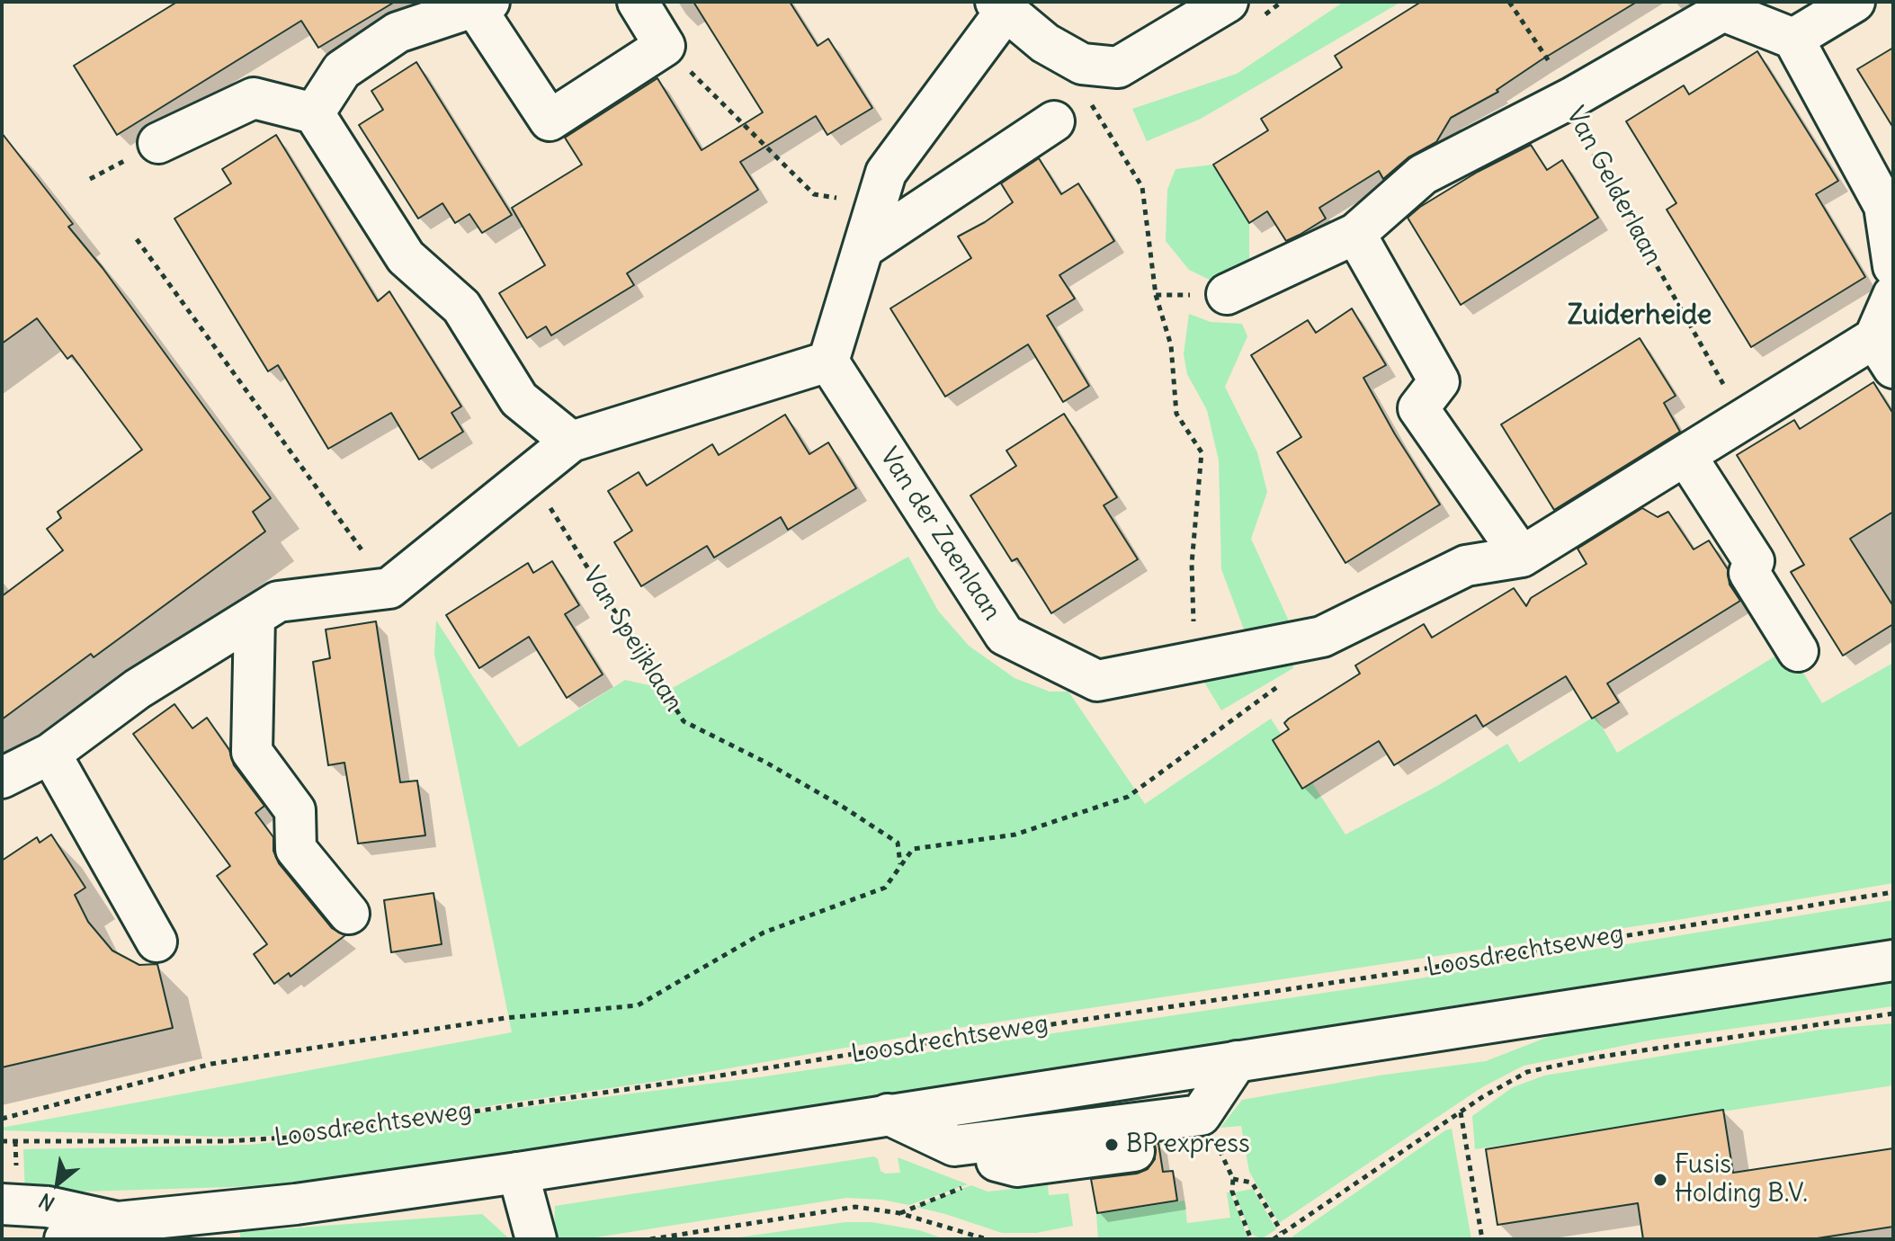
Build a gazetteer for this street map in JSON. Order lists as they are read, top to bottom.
{
  "streets": {
    "street": ["Van Gelderlaan", "Van der Zaenlaan"],
    "path": ["Van Speijklaan", "Loosdrechtseweg"]
  },
  "districts": ["Zuiderheide"],
  "places": ["BP express", "Fusis Holding B.V."],
  "north": "bottom left"
}
